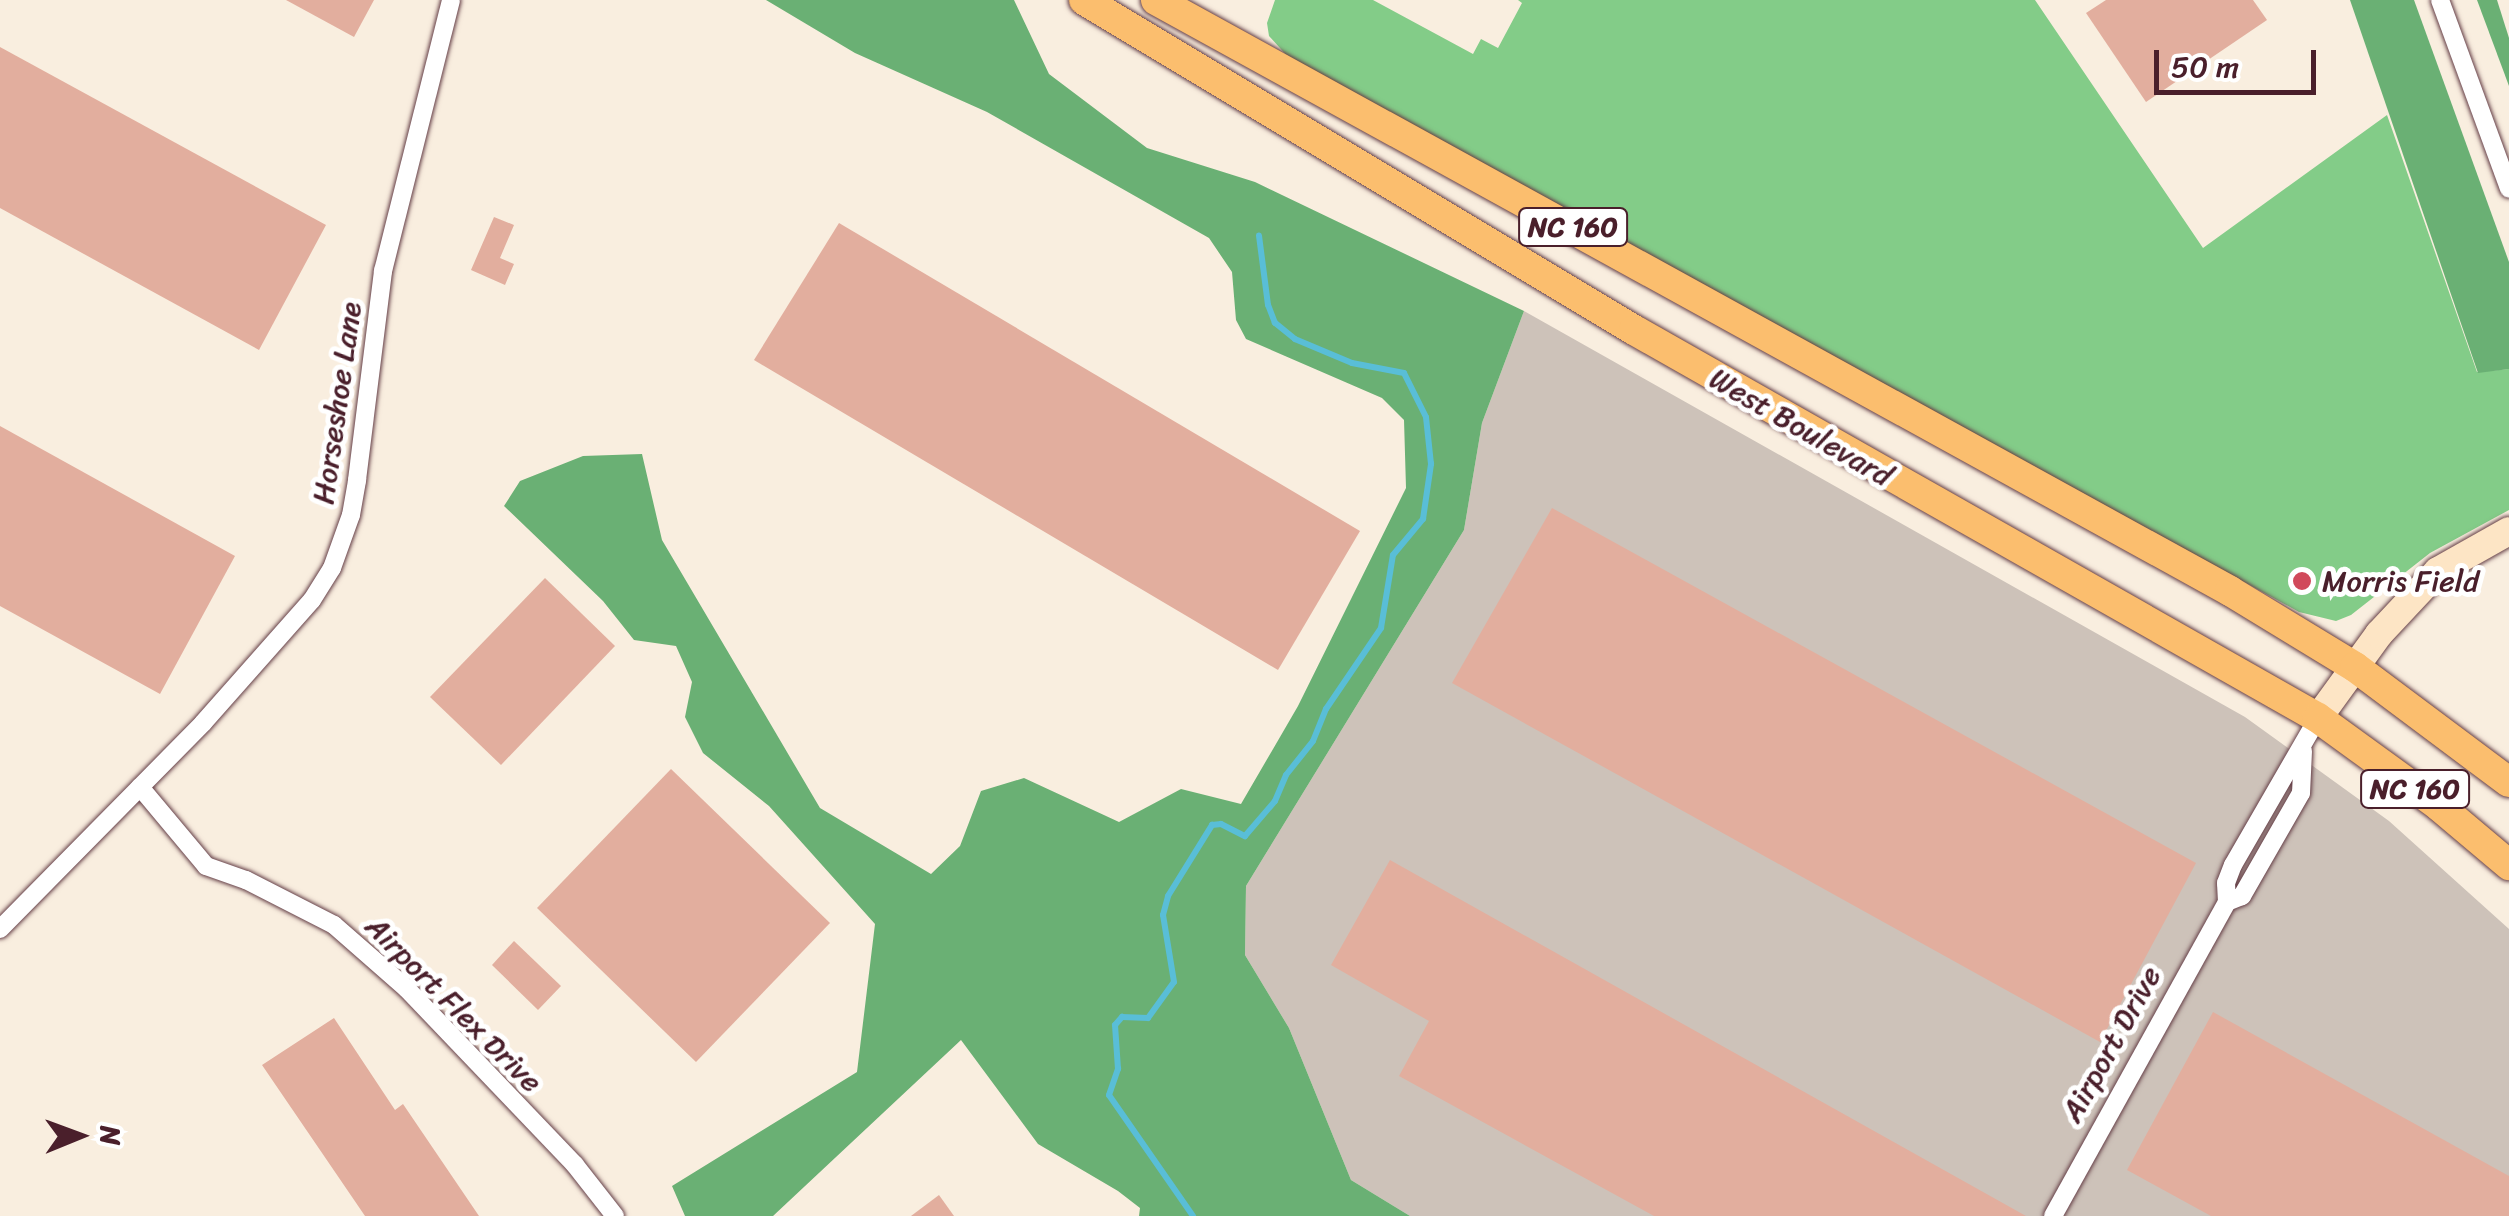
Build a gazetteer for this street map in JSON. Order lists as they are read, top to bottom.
{
  "streets": {
    "main road": ["NC 160", "West Boulevard"],
    "street": ["Horseshoe Lane", "Airport Flex Drive", "Airport Drive"]
  },
  "crossings": [
    ["NC 160", "Airport Drive"],
    ["Horseshoe Lane", "Airport Flex Drive"],
    ["West Boulevard", "Airport Drive"]
  ],
  "places": ["Morris Field"],
  "scale_bar": "50 m",
  "north": "right"
}
